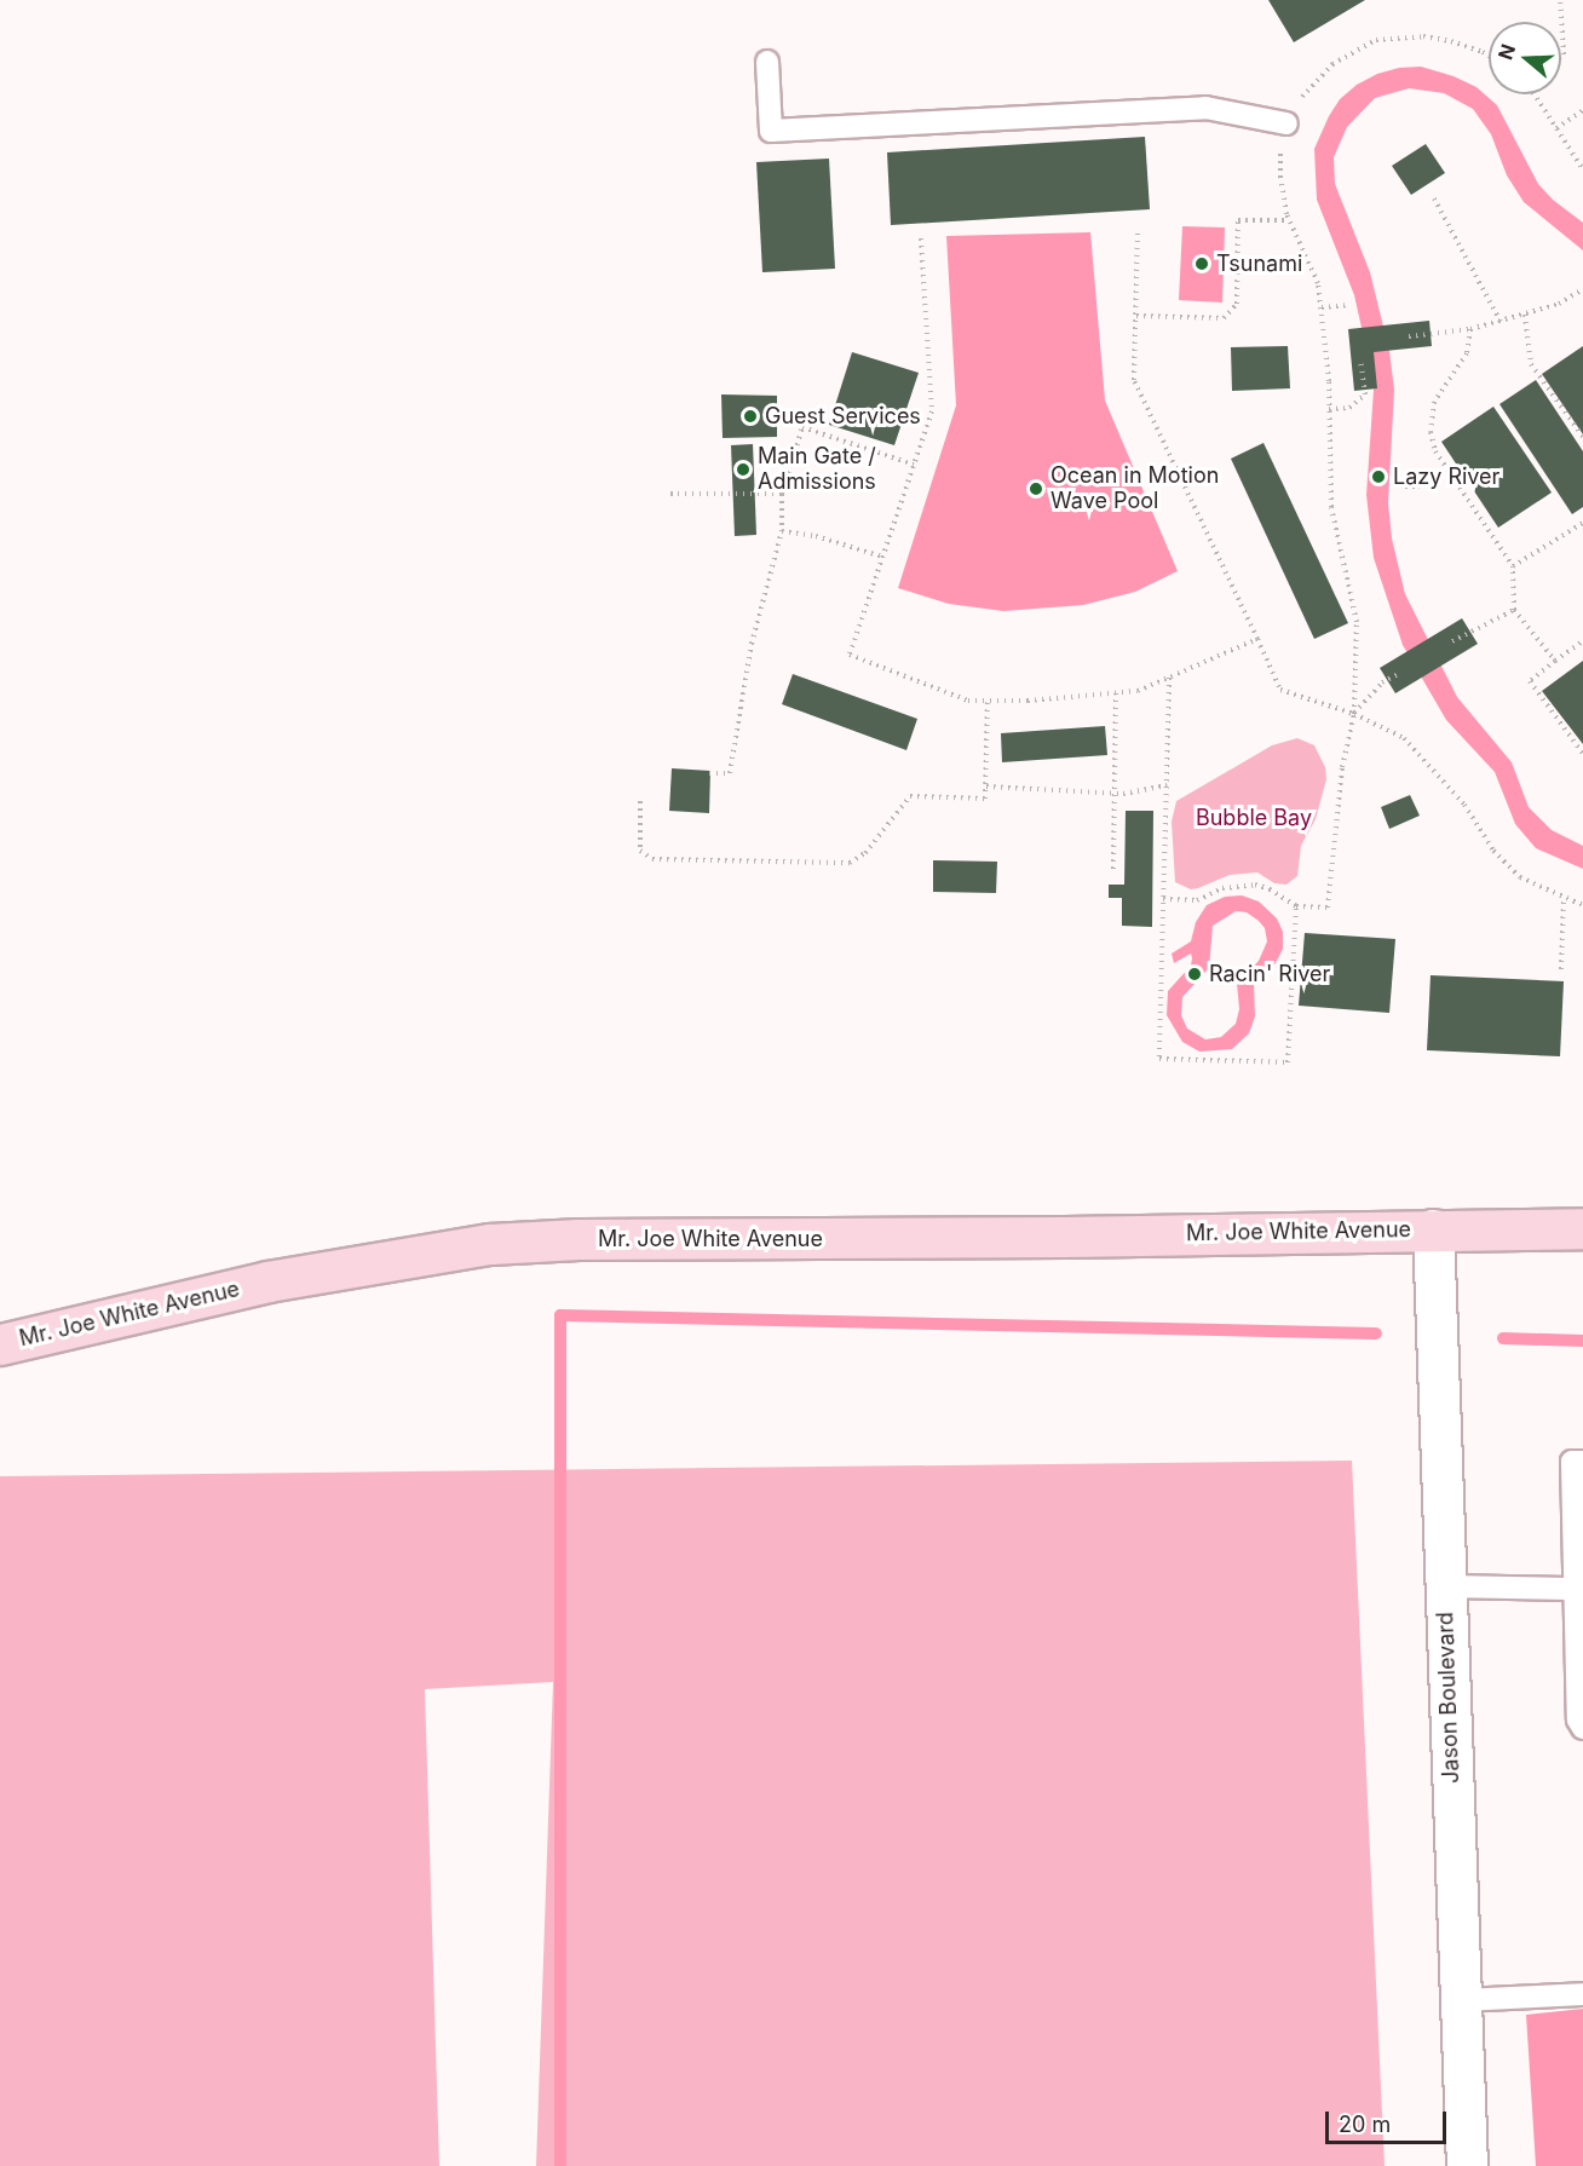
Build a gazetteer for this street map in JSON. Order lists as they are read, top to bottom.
{
  "streets": {
    "street": ["Mr. Joe White Avenue", "Jason Boulevard"]
  },
  "crossings": [
    ["Mr. Joe White Avenue", "Jason Boulevard"]
  ],
  "parks": ["Bubble Bay"],
  "places": [
    "Tsunami",
    "Guest Services",
    "Main Gate / Admissions",
    "Lazy River",
    "Ocean in Motion Wave Pool",
    "Racin' River"
  ],
  "scale_bar": "20 m",
  "north": "left"
}
